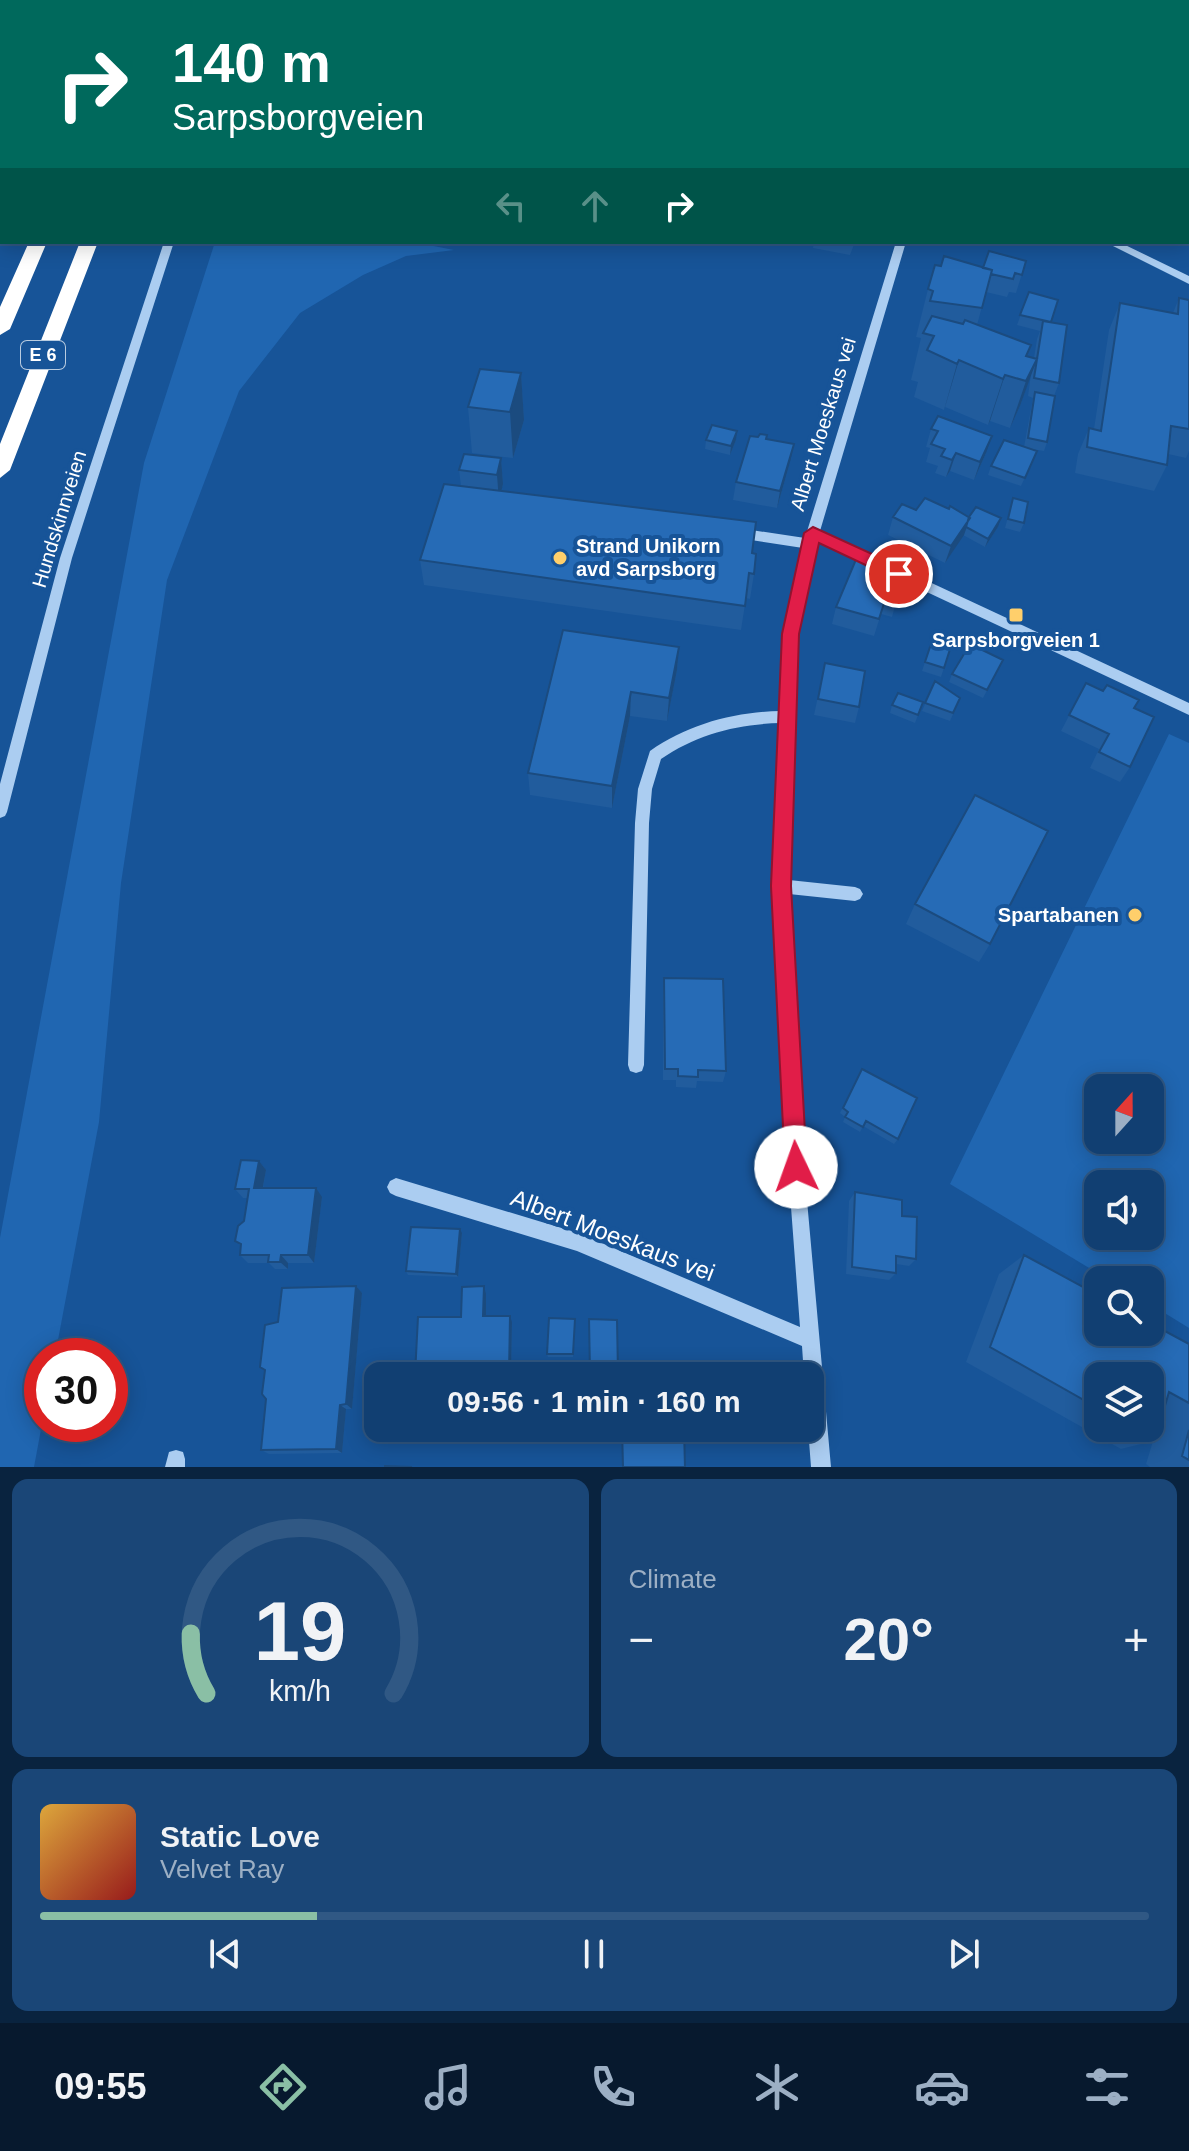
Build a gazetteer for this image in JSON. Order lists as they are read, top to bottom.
{
  "streets": {
    "highway": ["E 6"],
    "street": ["Albert Moeskaus vei", "Hundskinnveien"]
  },
  "places": {
    "other": ["Strand Unikorn avd Sarpsborg", "Spartabanen"],
    "transit": ["Sarpsborgveien 1"]
  },
  "north": "top",
  "page": {
    "turn": ["140 m", "Sarpsborgveien"],
    "limit": "30",
    "trip": "09:56 · 1 min · 160 m",
    "tile": "Climate",
    "heat": ["−", "20°", "+"],
    "song": ["Static Love", "Velvet Ray"],
    "tabs": "09:55",
    "gauge": ["19", "km/h"]
  }
}
